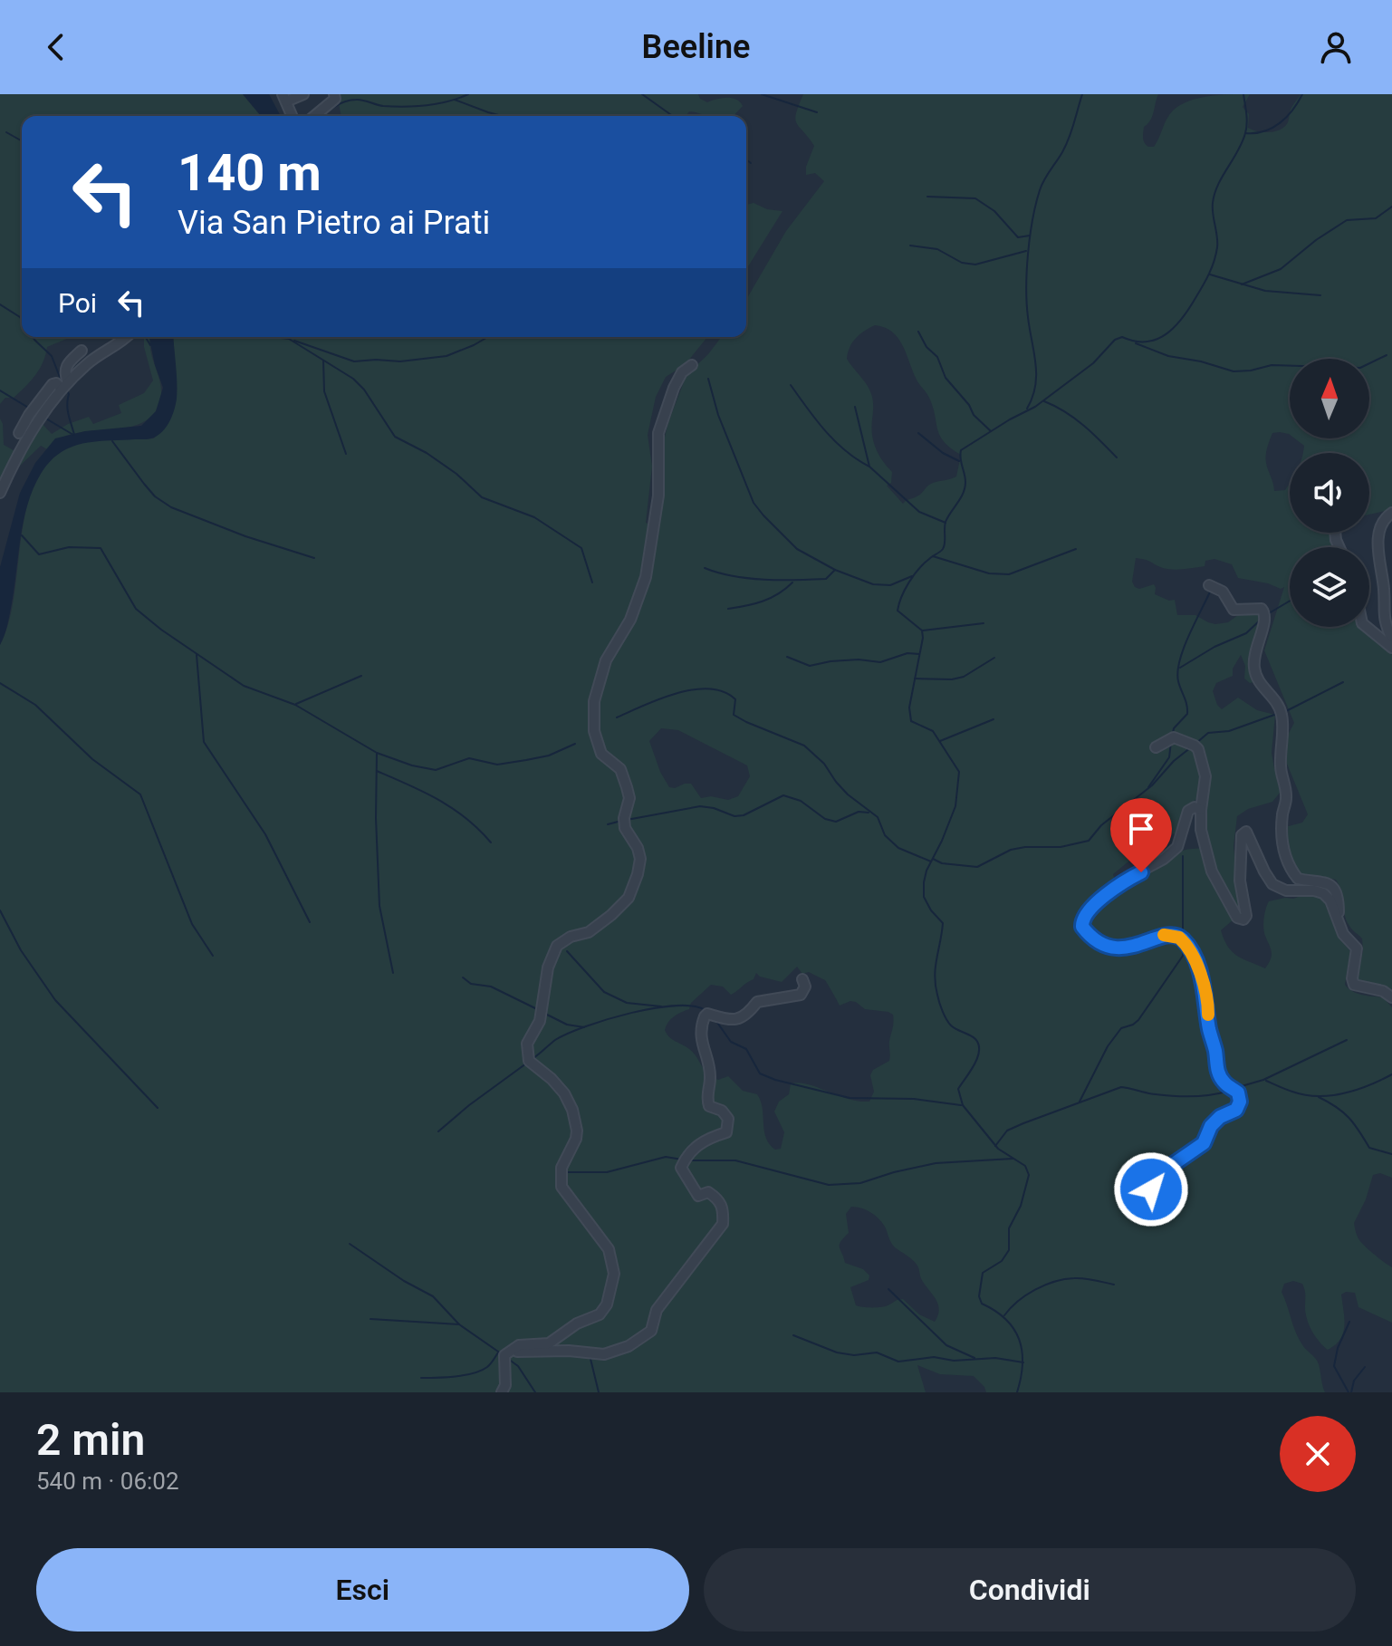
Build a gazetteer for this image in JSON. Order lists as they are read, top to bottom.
{
  "north": "top",
  "page": {
    "header": "Beeline",
    "turn": ["140 m", "Via San Pietro ai Prati"],
    "then": "Poi",
    "heading": ["2 min", "540 m · 06:02"],
    "buttons": ["Esci", "Condividi"]
  }
}
